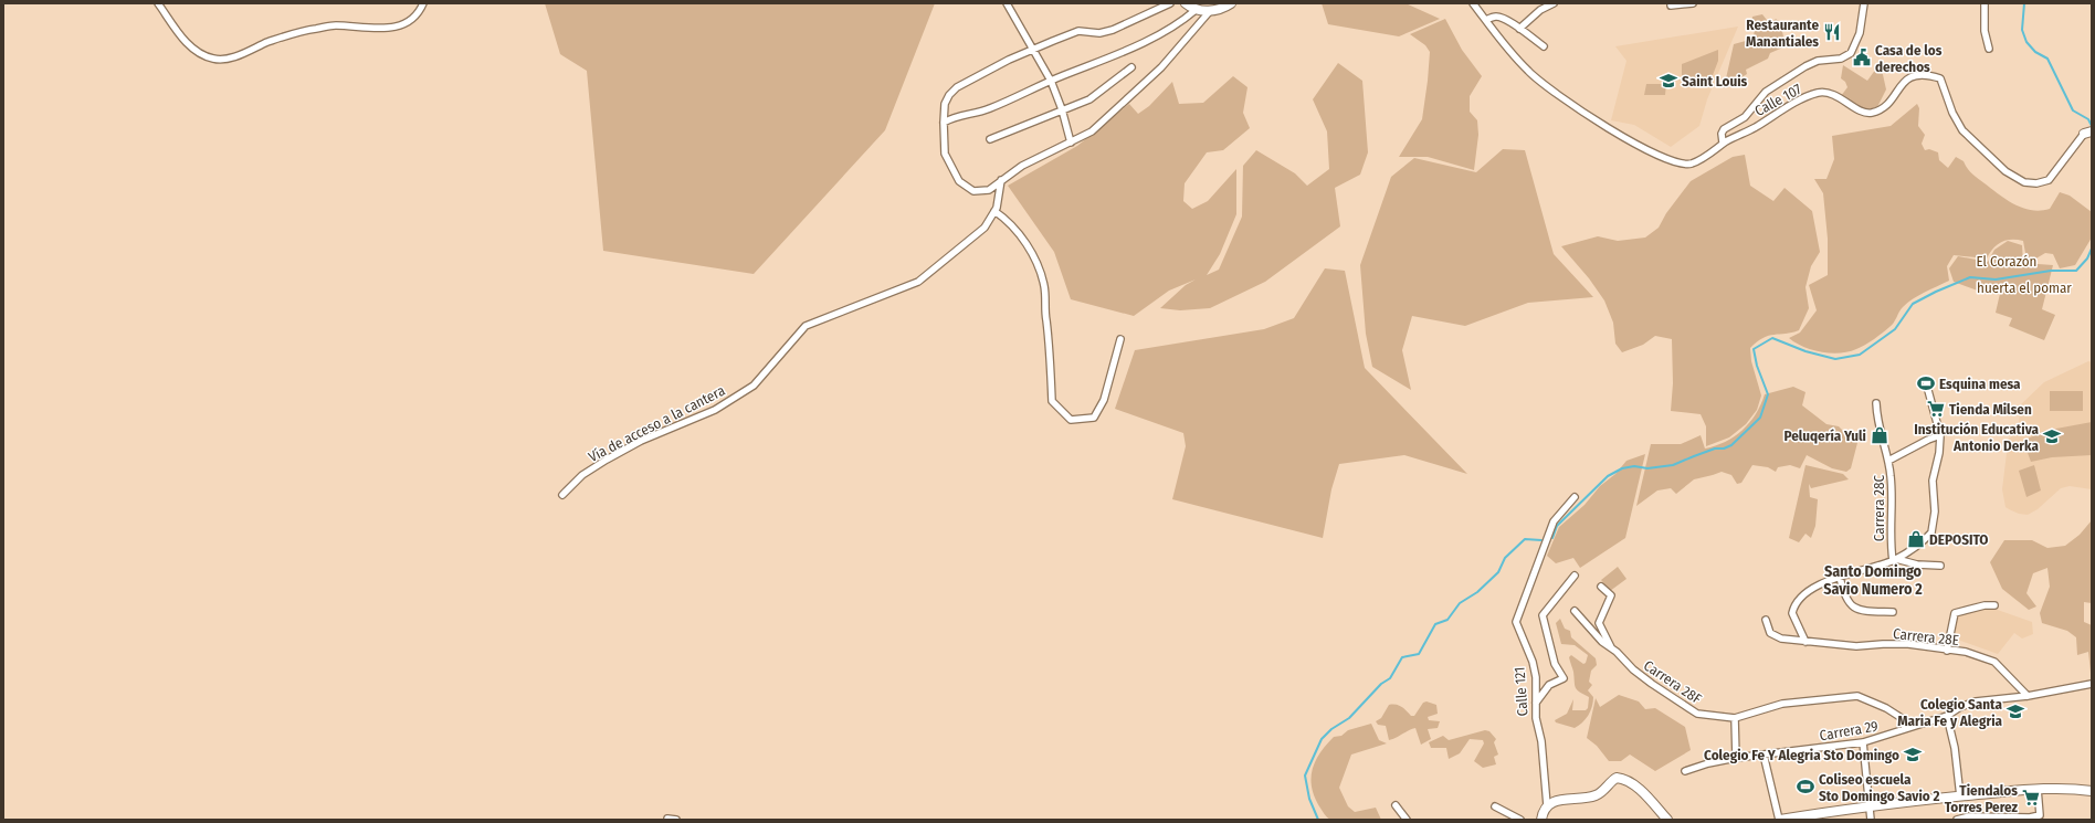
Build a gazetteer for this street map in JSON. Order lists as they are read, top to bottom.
{
  "streets": {
    "street": [
      "Calle 107",
      "Vía de acceso a la cantera",
      "Carrera 28C",
      "Carrera 28E",
      "Carrera 28F",
      "Calle 121",
      "Carrera 29"
    ]
  },
  "crossings": [
    ["Carrera 28E", "Carrera 29"],
    ["Carrera 28F", "Carrera 29"]
  ],
  "districts": ["Santo Domingo Savio Numero 2"],
  "parks": ["El Corazón", "huerta el pomar"],
  "places": {
    "restaurant": ["Restaurante Manantiales"],
    "public building": ["Casa de los derechos"],
    "school or university": [
      "Saint Louis",
      "Institución Educativa Antonio Derka",
      "Colegio Santa Maria Fe y Alegria",
      "Colegio Fe Y Alegria Sto Domingo"
    ],
    "sports": ["Esquina mesa", "Coliseo escuela Sto Domingo Savio 2"],
    "supermarket": ["Tienda Milsen", "Tiendalos Torres Perez"],
    "shop": ["Peluqería Yuli", "DEPOSITO"]
  }
}
